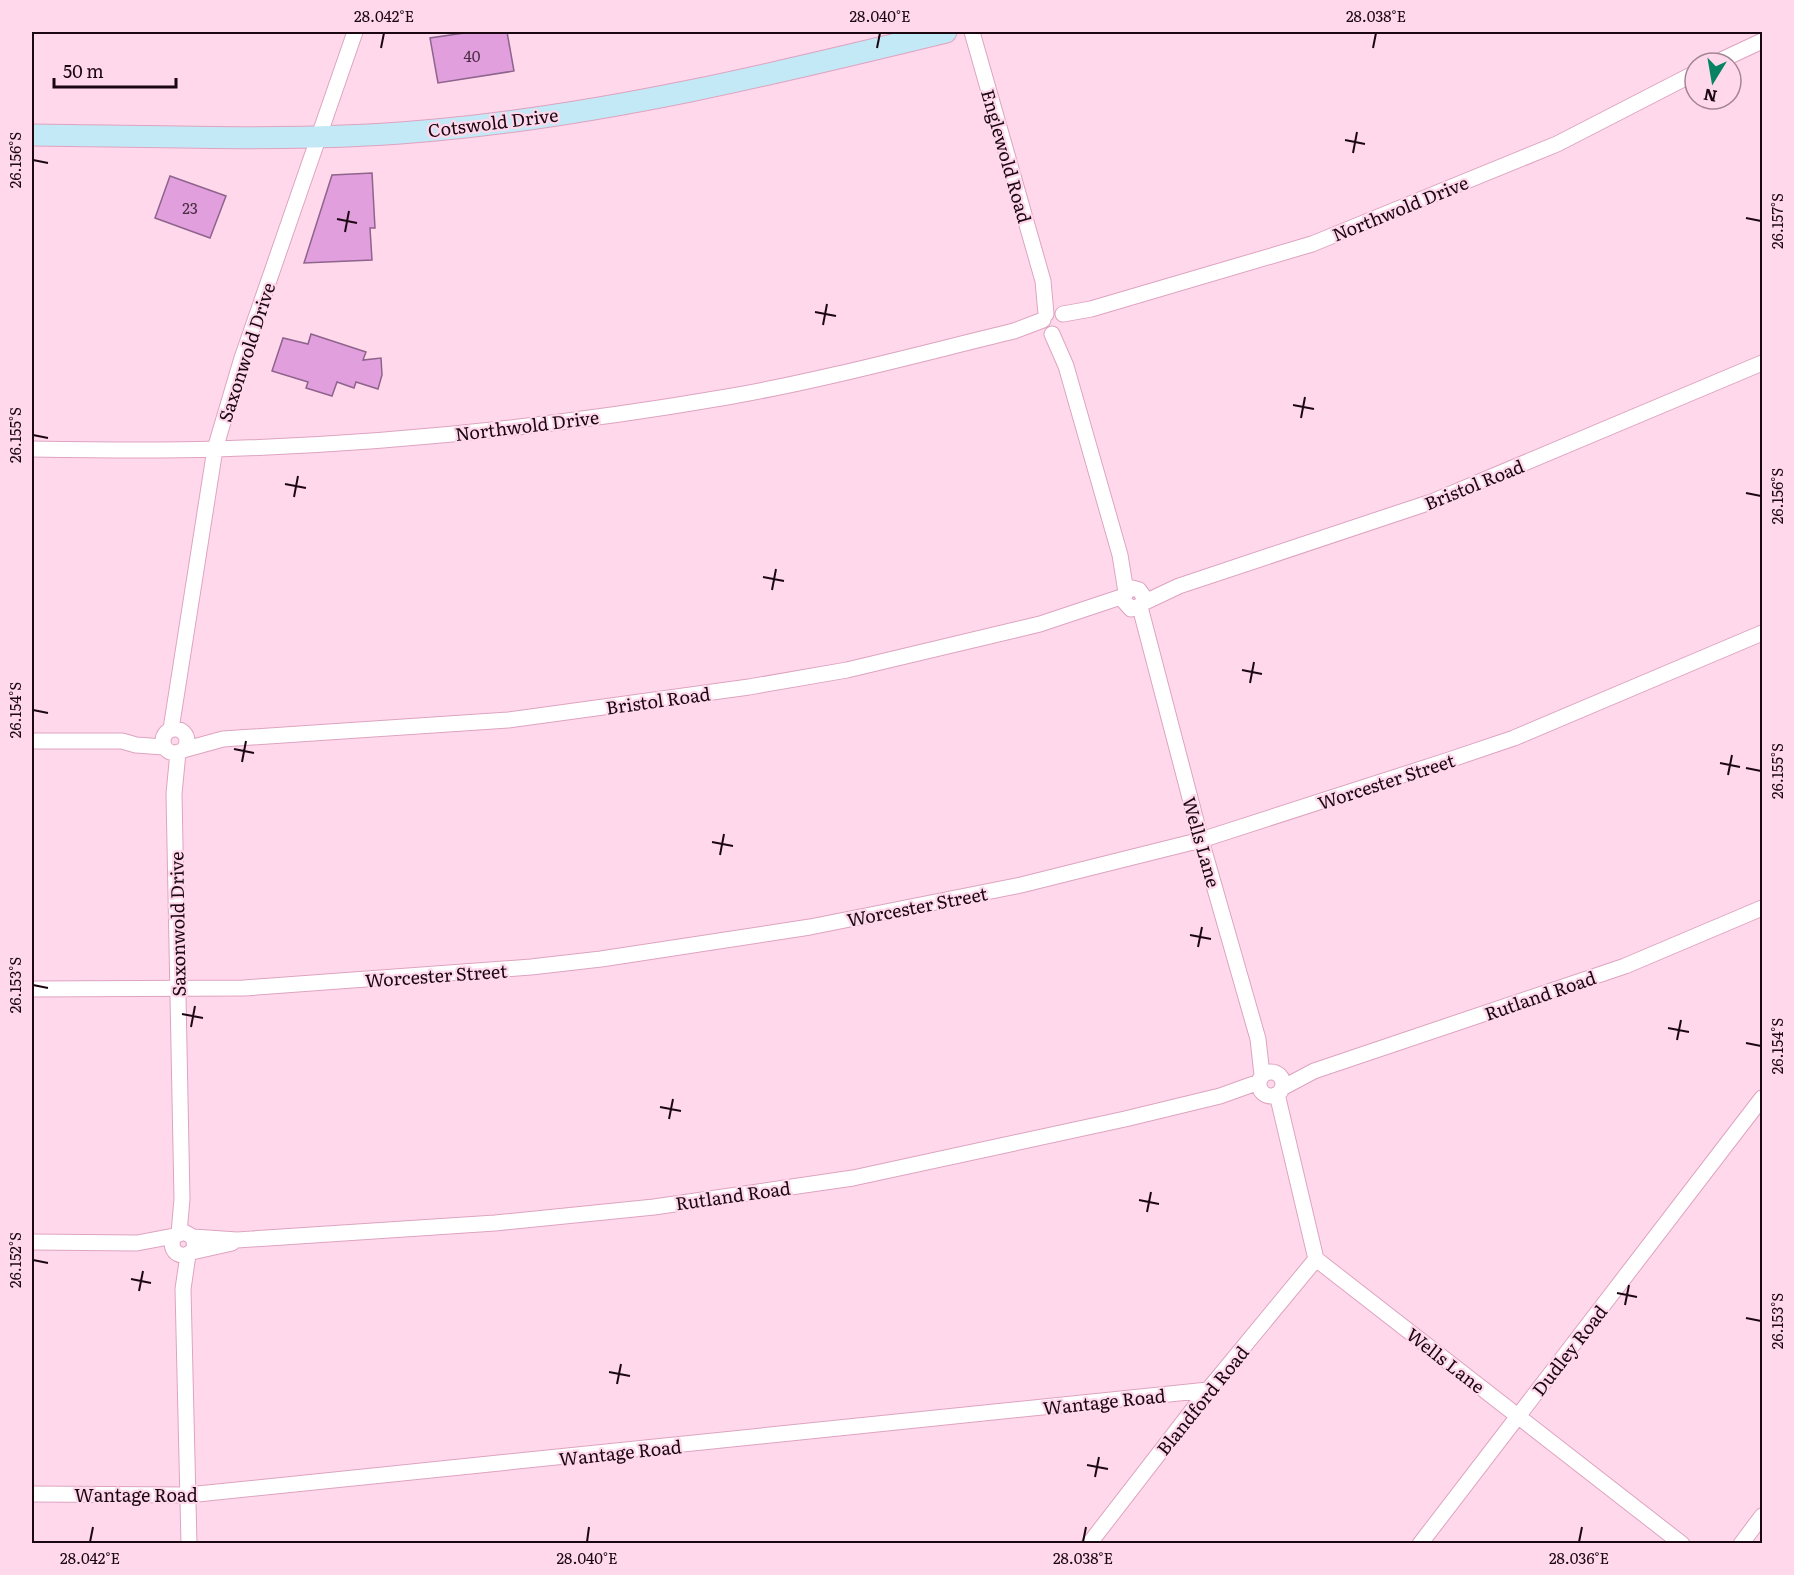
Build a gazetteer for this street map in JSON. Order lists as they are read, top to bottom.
{
  "streets": {
    "main road": ["Cotswold Drive"],
    "street": [
      "Englewold Road",
      "Northwold Drive",
      "Saxonwold Drive",
      "Bristol Road",
      "Worcester Street",
      "Wells Lane",
      "Rutland Road",
      "Dudley Road",
      "Blandford Road",
      "Wantage Road"
    ]
  },
  "crossings": [
    ["Cotswold Drive", "Saxonwold Drive"],
    ["Englewold Road", "Northwold Drive"],
    ["Englewold Road", "Bristol Road"],
    ["Englewold Road", "Wells Lane"],
    ["Northwold Drive", "Saxonwold Drive"],
    ["Saxonwold Drive", "Bristol Road"],
    ["Saxonwold Drive", "Worcester Street"],
    ["Saxonwold Drive", "Rutland Road"],
    ["Saxonwold Drive", "Wantage Road"],
    ["Bristol Road", "Wells Lane"],
    ["Worcester Street", "Wells Lane"],
    ["Wells Lane", "Rutland Road"],
    ["Wells Lane", "Dudley Road"],
    ["Wells Lane", "Blandford Road"],
    ["Blandford Road", "Wantage Road"]
  ],
  "house_numbers": ["40", "23"],
  "scale_bar": "50 m",
  "north": "bottom",
  "coordinates": [
    "28.042°E",
    "28.040°E",
    "28.038°E",
    "26.156°S",
    "26.157°S",
    "26.155°S",
    "26.154°S",
    "26.153°S",
    "26.152°S",
    "28.036°E"
  ]
}
